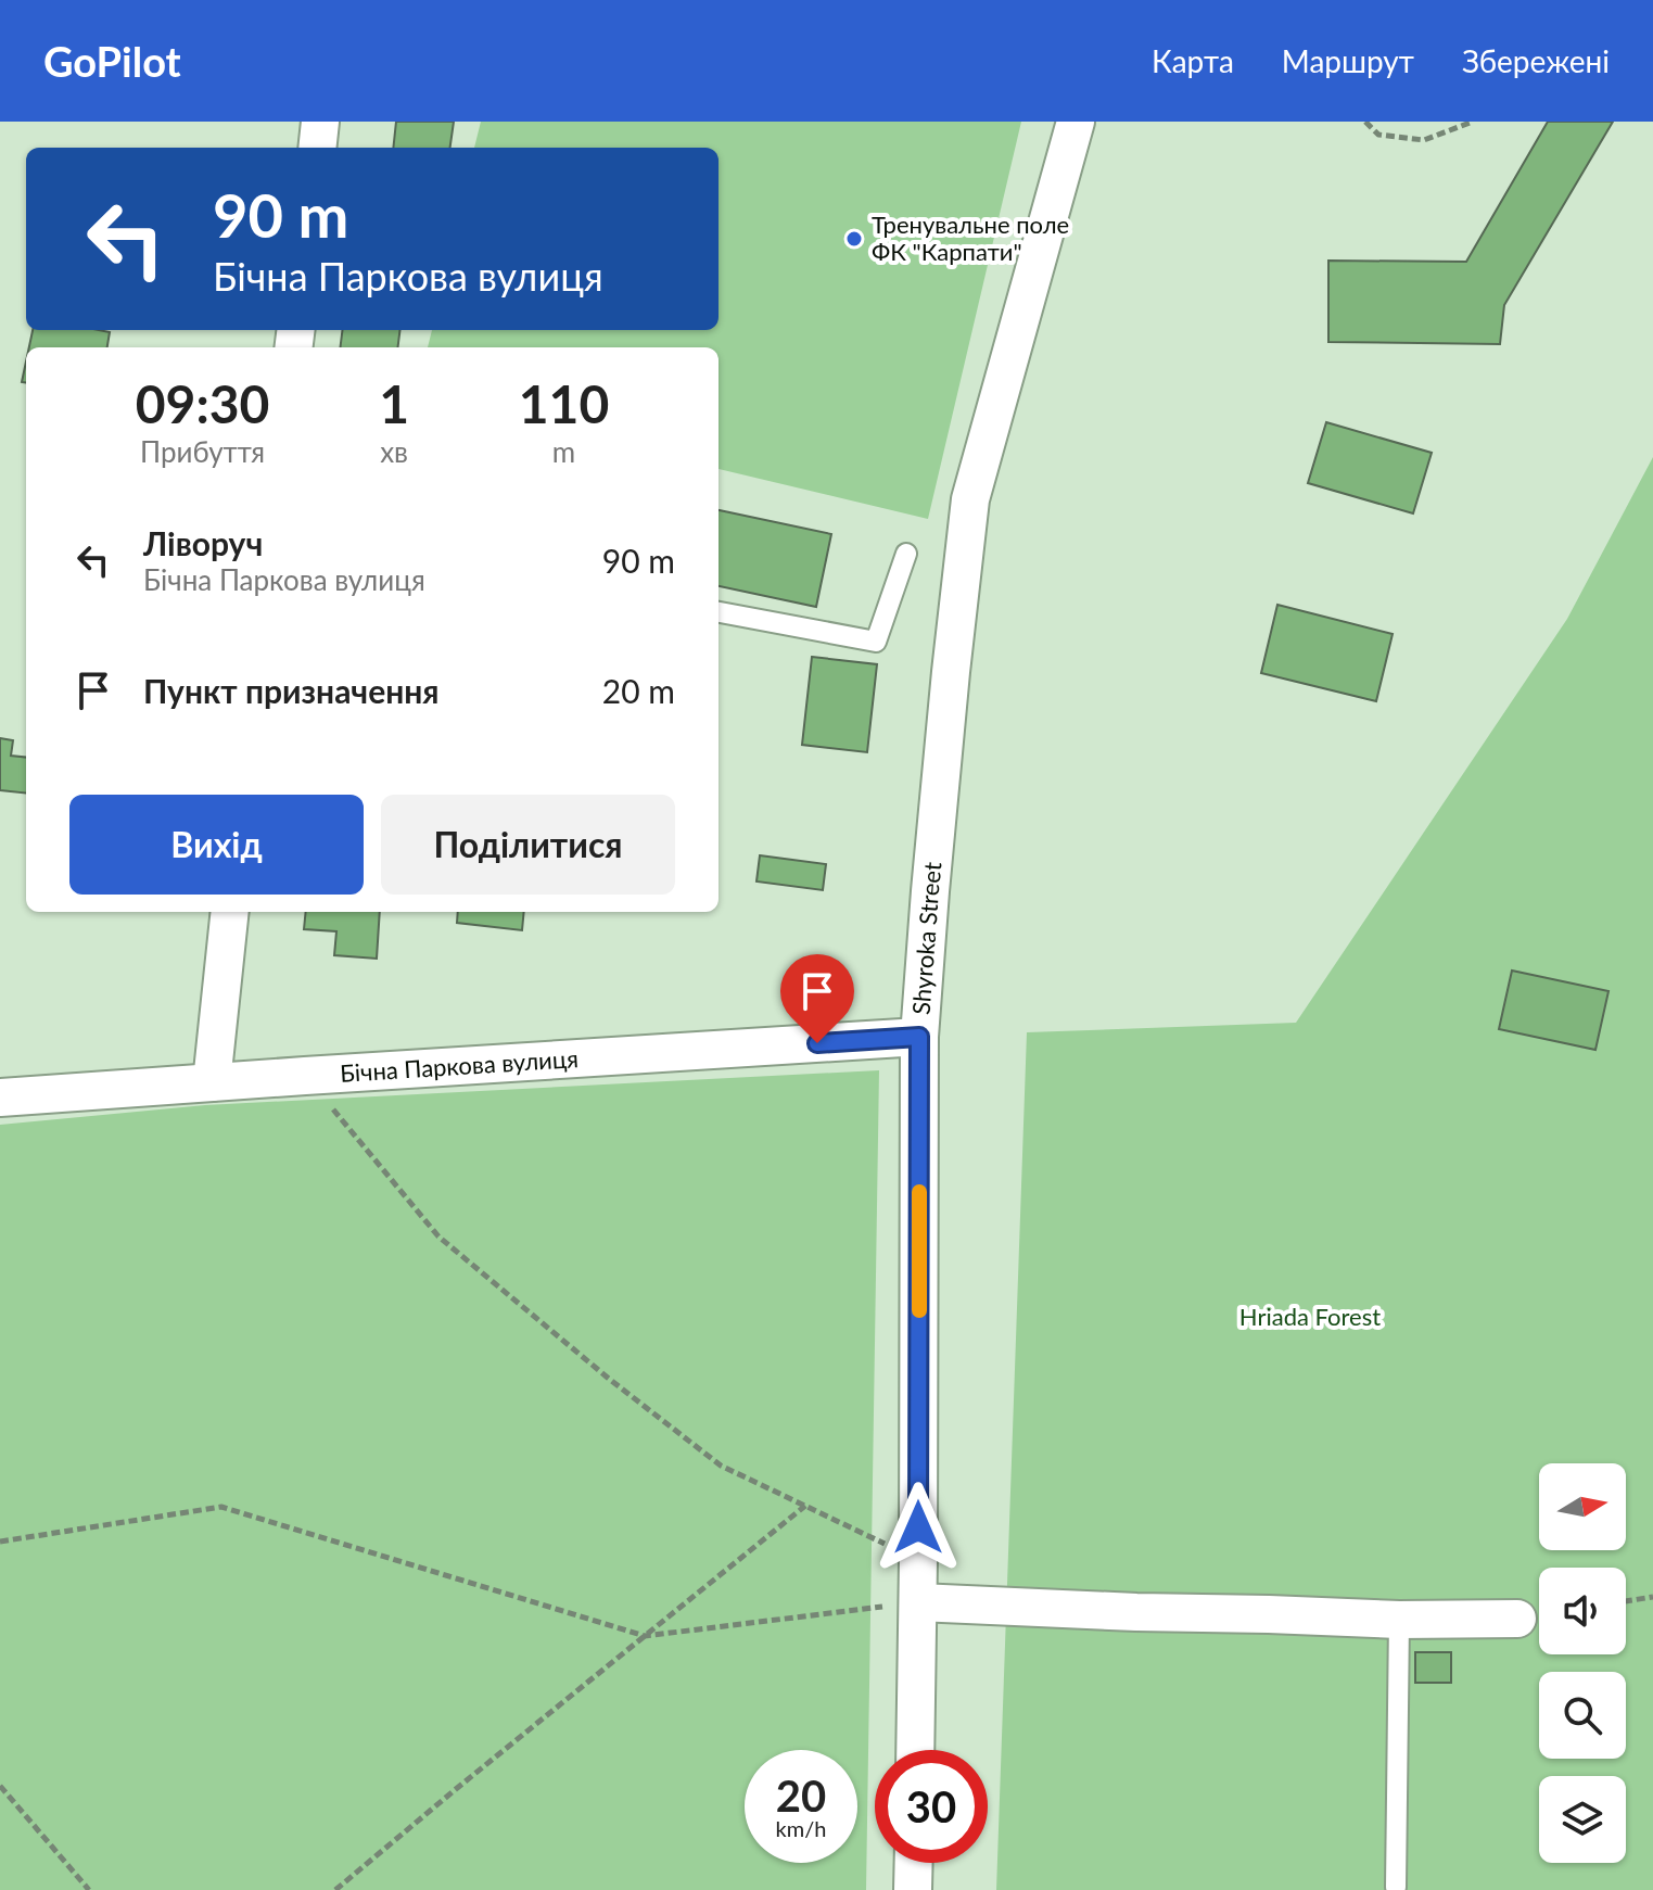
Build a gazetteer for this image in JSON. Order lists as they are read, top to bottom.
{
  "streets": {
    "street": ["Shyroka Street", "Бічна Паркова вулиця"]
  },
  "crossings": [
    ["Shyroka Street", "Бічна Паркова вулиця"]
  ],
  "parks": ["Hriada Forest"],
  "places": ["Тренувальне поле ФК \"Карпати\""],
  "north": "right",
  "page": {
    "header": "GoPilot",
    "nav": ["Карта", "Маршрут", "Збережені"],
    "turn": ["90 m", "Бічна Паркова вулиця"],
    "eta": [
      "09:30",
      "Прибуття",
      "1",
      "хв",
      "110",
      "m"
    ],
    "list": [
      {
        "name": "Ліворуч",
        "note": "Бічна Паркова вулиця",
        "value": "90 m"
      },
      {
        "name": "Пункт призначення",
        "value": "20 m"
      }
    ],
    "buttons": ["Вихід", "Поділитися"],
    "speed": "20 km/h",
    "limit": "30"
  }
}
